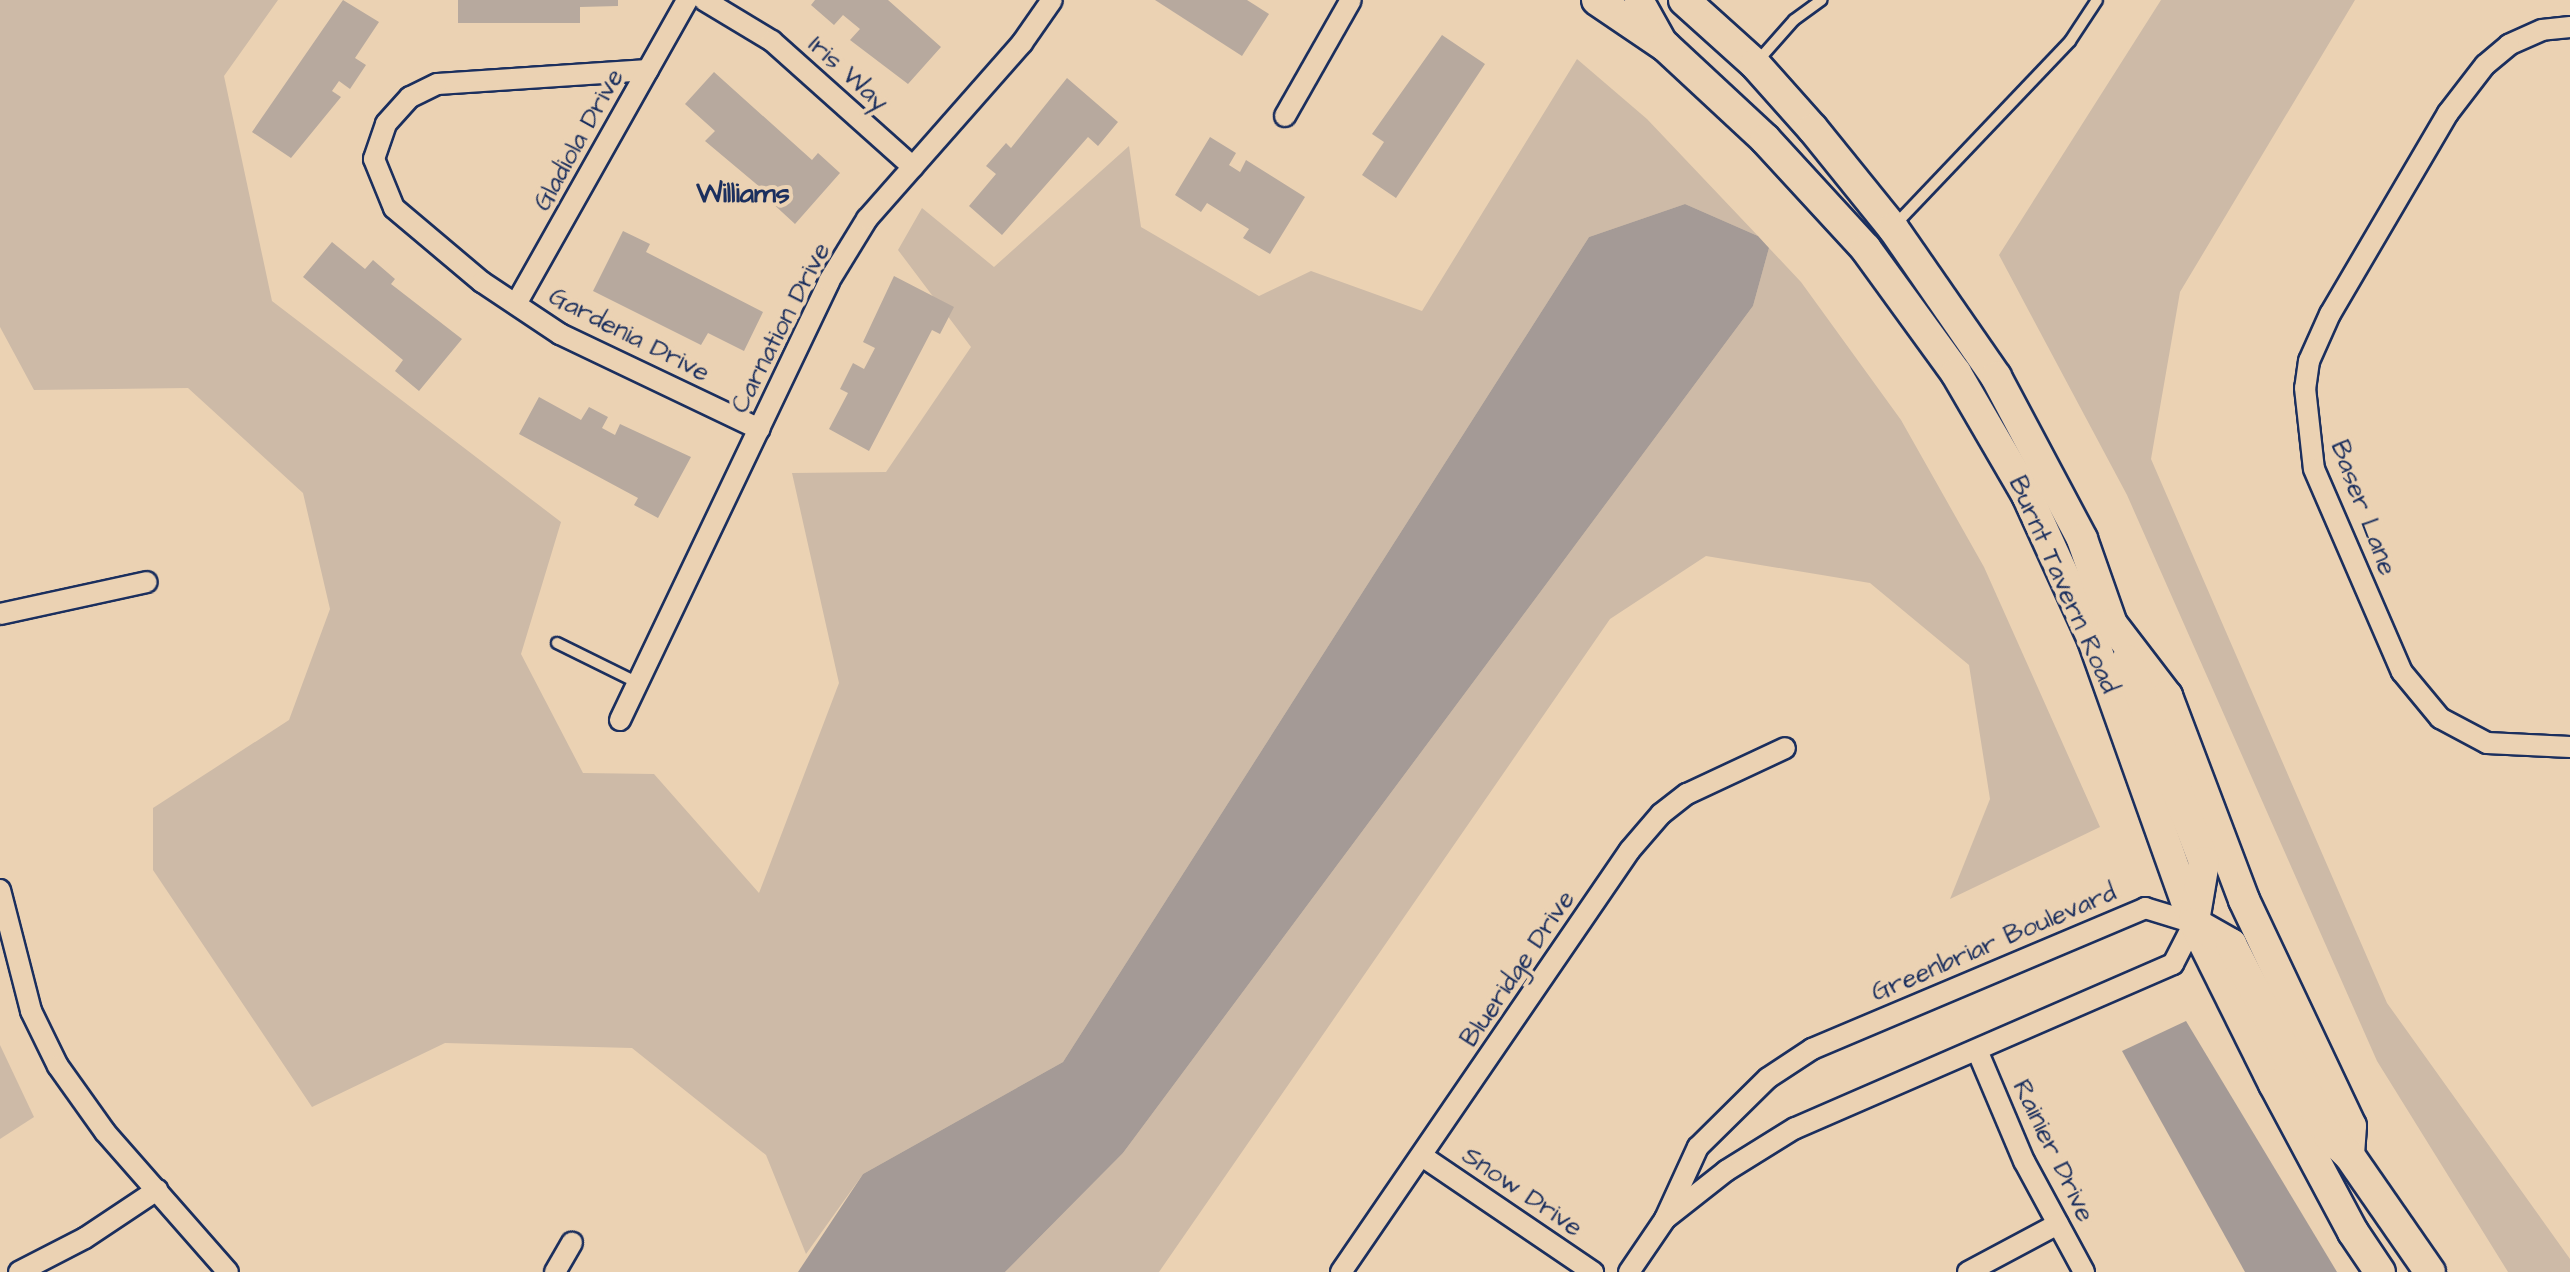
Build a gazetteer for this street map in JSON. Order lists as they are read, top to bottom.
{
  "streets": {
    "main road": ["Burnt Tavern Road"],
    "street": [
      "Iris Way",
      "Gladiola Drive",
      "Carnation Drive",
      "Gardenia Drive",
      "Baser Lane",
      "Greenbriar Boulevard",
      "Blueridge Drive",
      "Rainier Drive",
      "Snow Drive"
    ]
  },
  "crossings": [
    ["Iris Way", "Carnation Drive"],
    ["Gladiola Drive", "Gardenia Drive"],
    ["Carnation Drive", "Gardenia Drive"],
    ["Burnt Tavern Road", "Greenbriar Boulevard"],
    ["Greenbriar Boulevard", "Rainier Drive"],
    ["Blueridge Drive", "Snow Drive"]
  ],
  "districts": ["Williams"]
}
